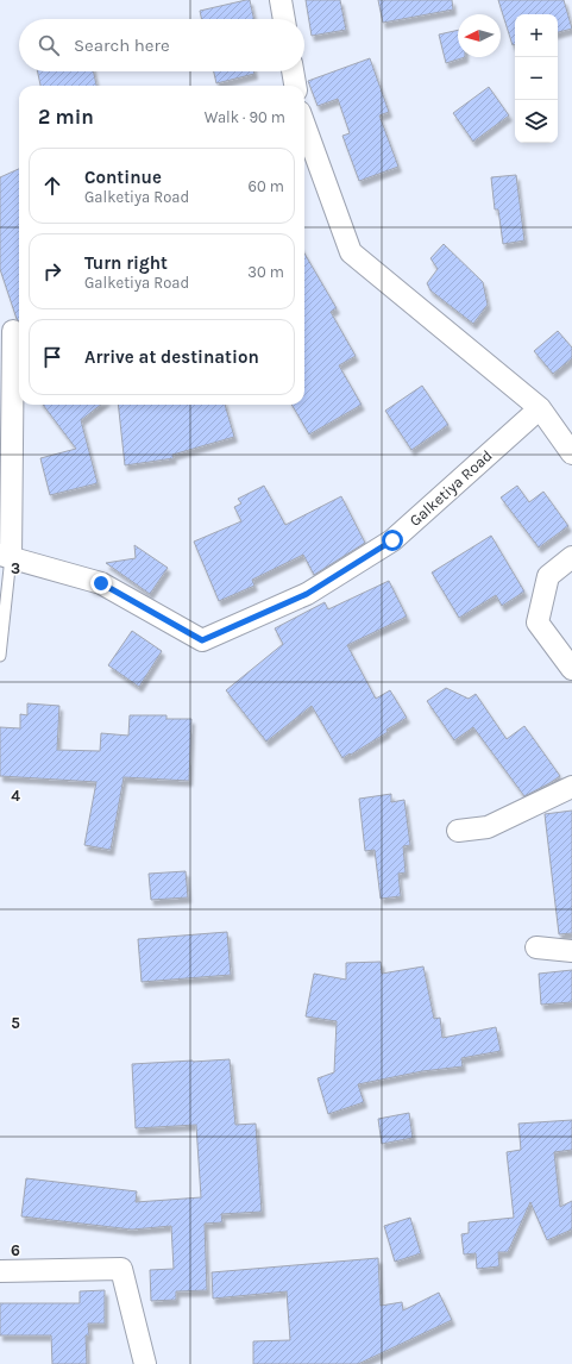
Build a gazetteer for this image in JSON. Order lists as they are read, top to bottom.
{
  "streets": {
    "street": ["Galketiya Road"]
  },
  "north": "left",
  "page": {
    "map_buttons": ["+", "−"],
    "search": "Search here",
    "heading": ["2 min", "Walk · 90 m"],
    "list": [
      ["Continue", "Galketiya Road", "60 m"],
      ["Turn right", "Galketiya Road", "30 m"],
      "Arrive at destination"
    ]
  },
  "grid": {
    "rows": [
      "3",
      "4",
      "5",
      "6"
    ]
  }
}
